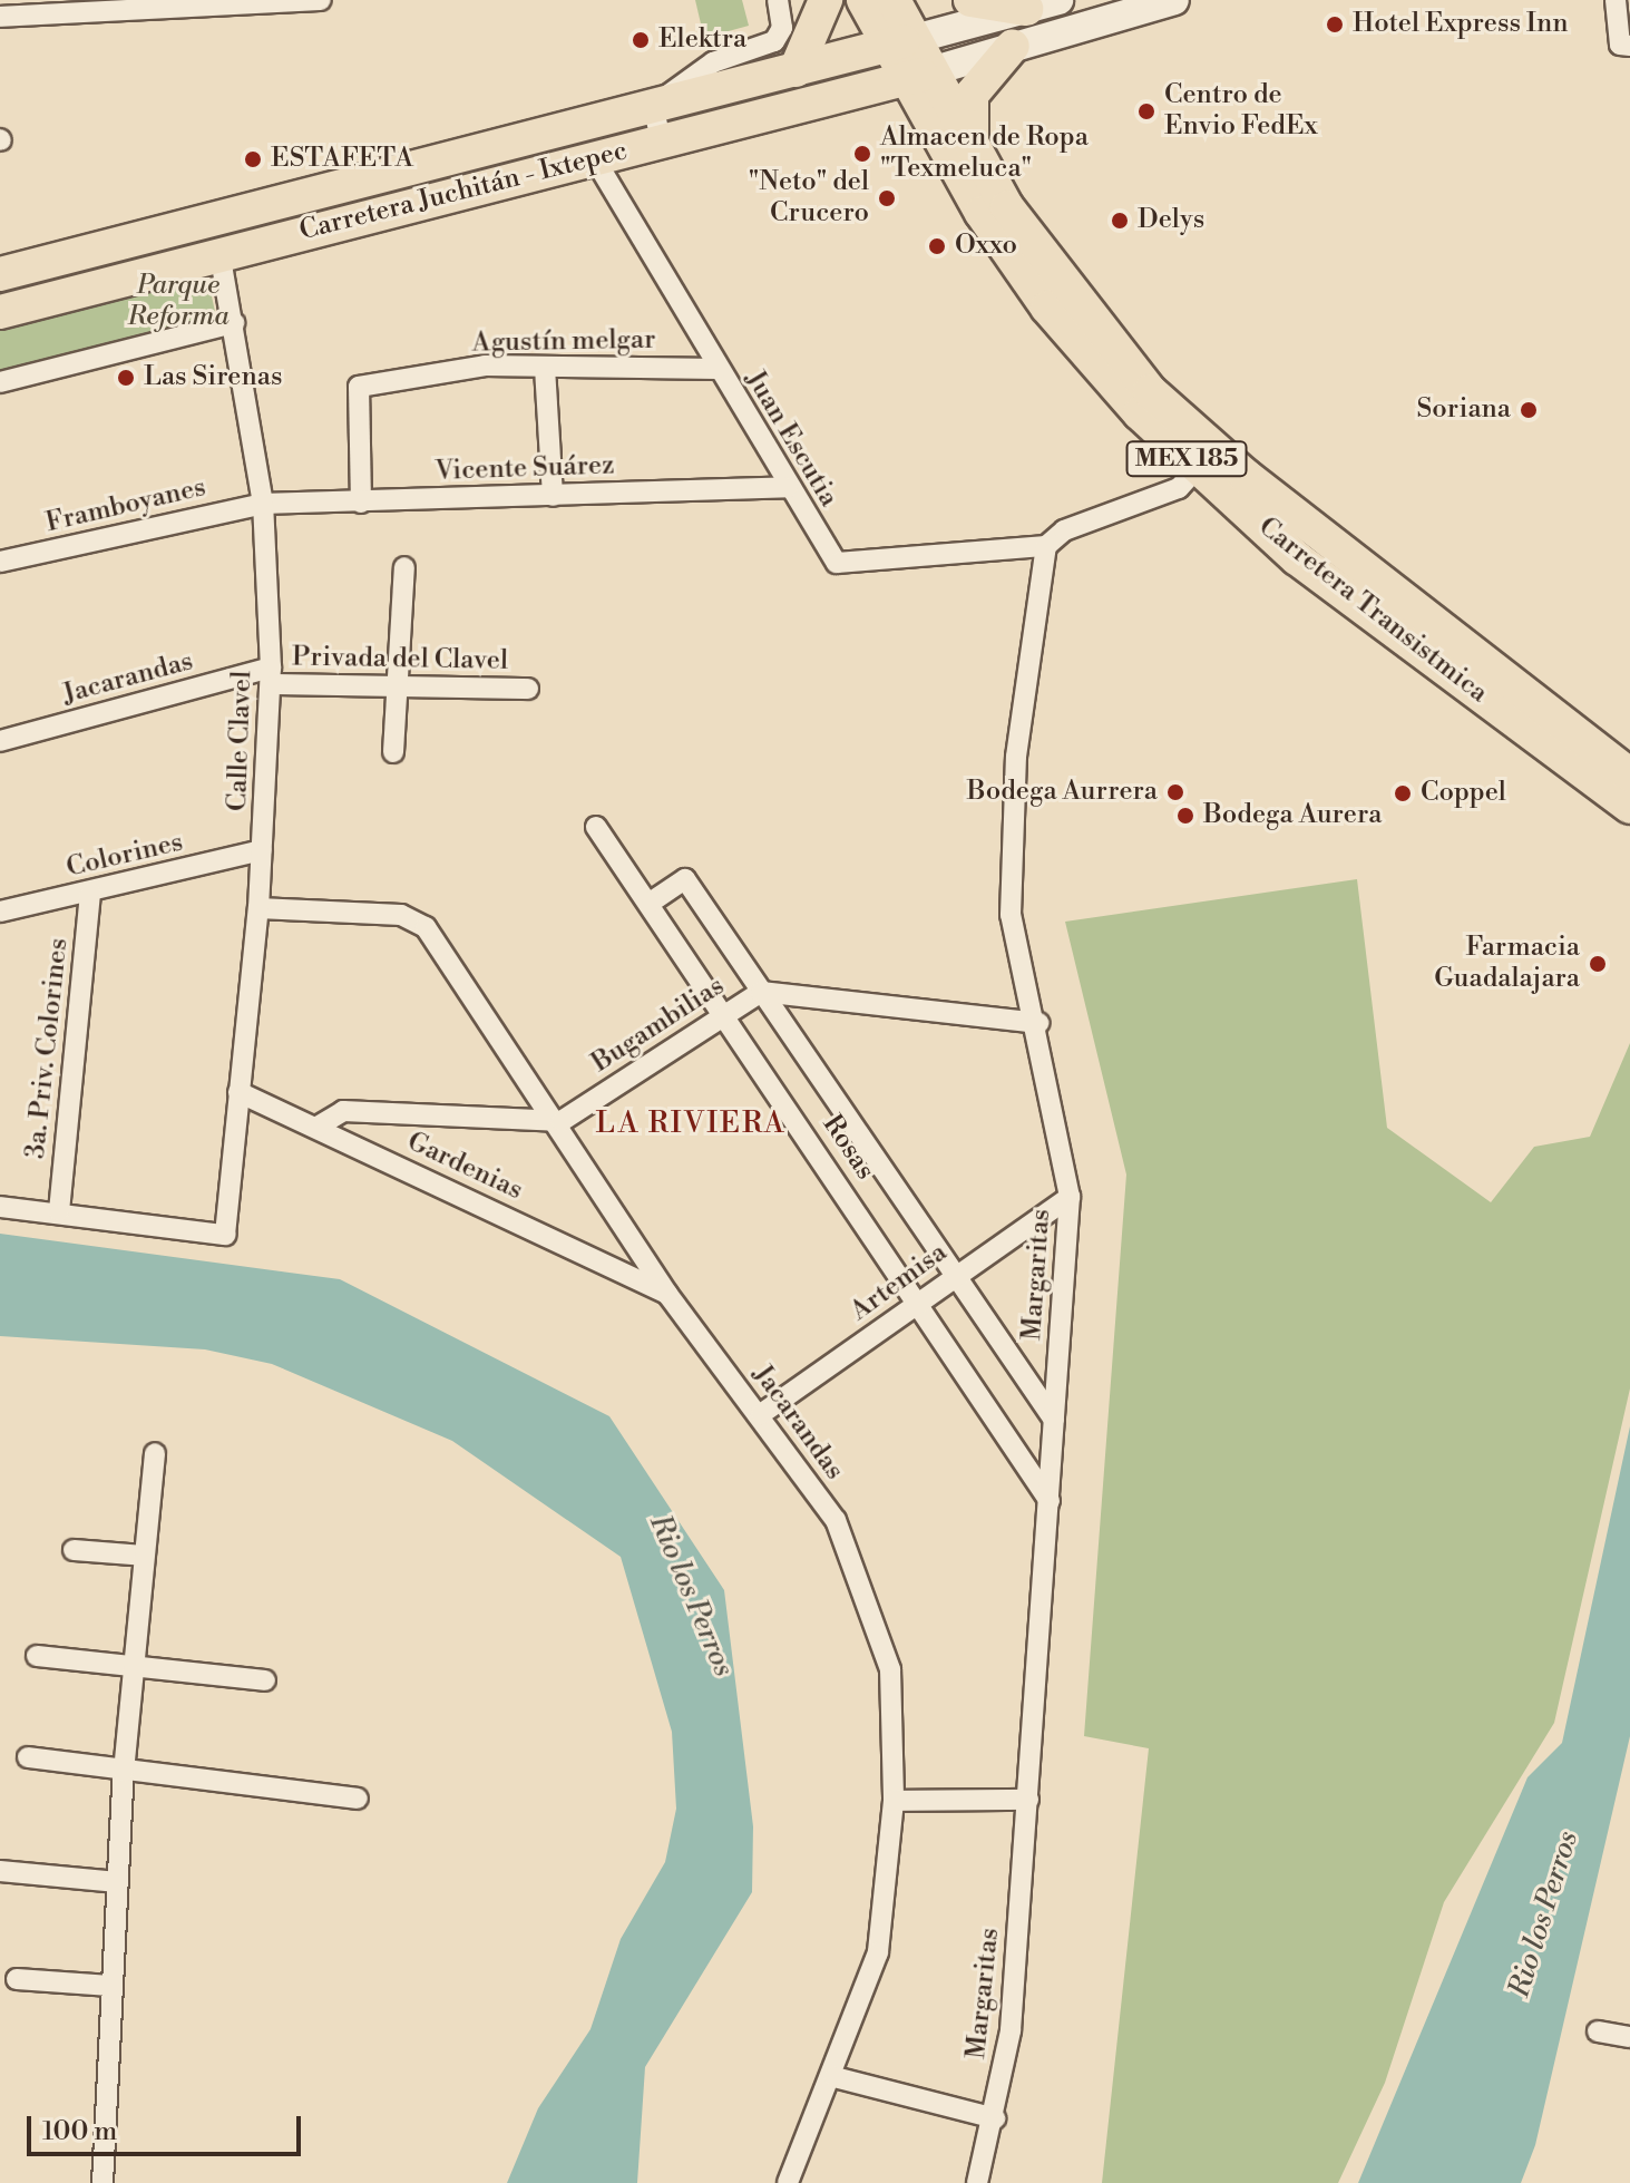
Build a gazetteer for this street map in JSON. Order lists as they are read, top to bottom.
{
  "streets": {
    "main road": ["Carretera Juchitán - Ixtepec", "MEX 185", "Carretera Transistmica"],
    "street": [
      "Agustín melgar",
      "Juan Escutia",
      "Vicente Suárez",
      "Framboyanes",
      "Privada del Clavel",
      "Jacarandas",
      "Calle Clavel",
      "Colorines",
      "Bugambilias",
      "3a. Priv. Colorines",
      "Rosas",
      "Gardenias",
      "Margaritas",
      "Artemisa"
    ]
  },
  "crossings": [
    ["Carretera Juchitán - Ixtepec", "Juan Escutia"],
    ["Carretera Juchitán - Ixtepec", "Carretera Transistmica"],
    ["Carretera Juchitán - Ixtepec", "Calle Clavel"],
    ["Agustín melgar", "Juan Escutia"],
    ["Agustín melgar", "Vicente Suárez"],
    ["Juan Escutia", "Vicente Suárez"],
    ["Juan Escutia", "Margaritas"],
    ["Vicente Suárez", "Framboyanes"],
    ["Vicente Suárez", "Calle Clavel"],
    ["Framboyanes", "Calle Clavel"],
    ["Privada del Clavel", "Jacarandas"],
    ["Privada del Clavel", "Calle Clavel"],
    ["Jacarandas", "Calle Clavel"],
    ["Jacarandas", "Bugambilias"],
    ["Jacarandas", "Gardenias"],
    ["Jacarandas", "Artemisa"],
    ["Calle Clavel", "Colorines"],
    ["Calle Clavel", "3a. Priv. Colorines"],
    ["Calle Clavel", "Gardenias"],
    ["Colorines", "3a. Priv. Colorines"],
    ["Bugambilias", "Rosas"],
    ["Bugambilias", "Margaritas"],
    ["Rosas", "Margaritas"],
    ["Rosas", "Artemisa"],
    ["Margaritas", "Artemisa"]
  ],
  "districts": ["LA RIVIERA"],
  "water": ["Rio los Perros"],
  "parks": ["Parque Reforma"],
  "places": [
    "Hotel Express Inn",
    "Elektra",
    "Centro de Envio FedEx",
    "Almacen de Ropa \"Texmeluca\"",
    "ESTAFETA",
    "\"Neto\" del Crucero",
    "Delys",
    "Oxxo",
    "Las Sirenas",
    "Soriana",
    "Bodega Aurrera",
    "Coppel",
    "Bodega Aurera",
    "Farmacia Guadalajara"
  ],
  "scale_bar": "100 m"
}
